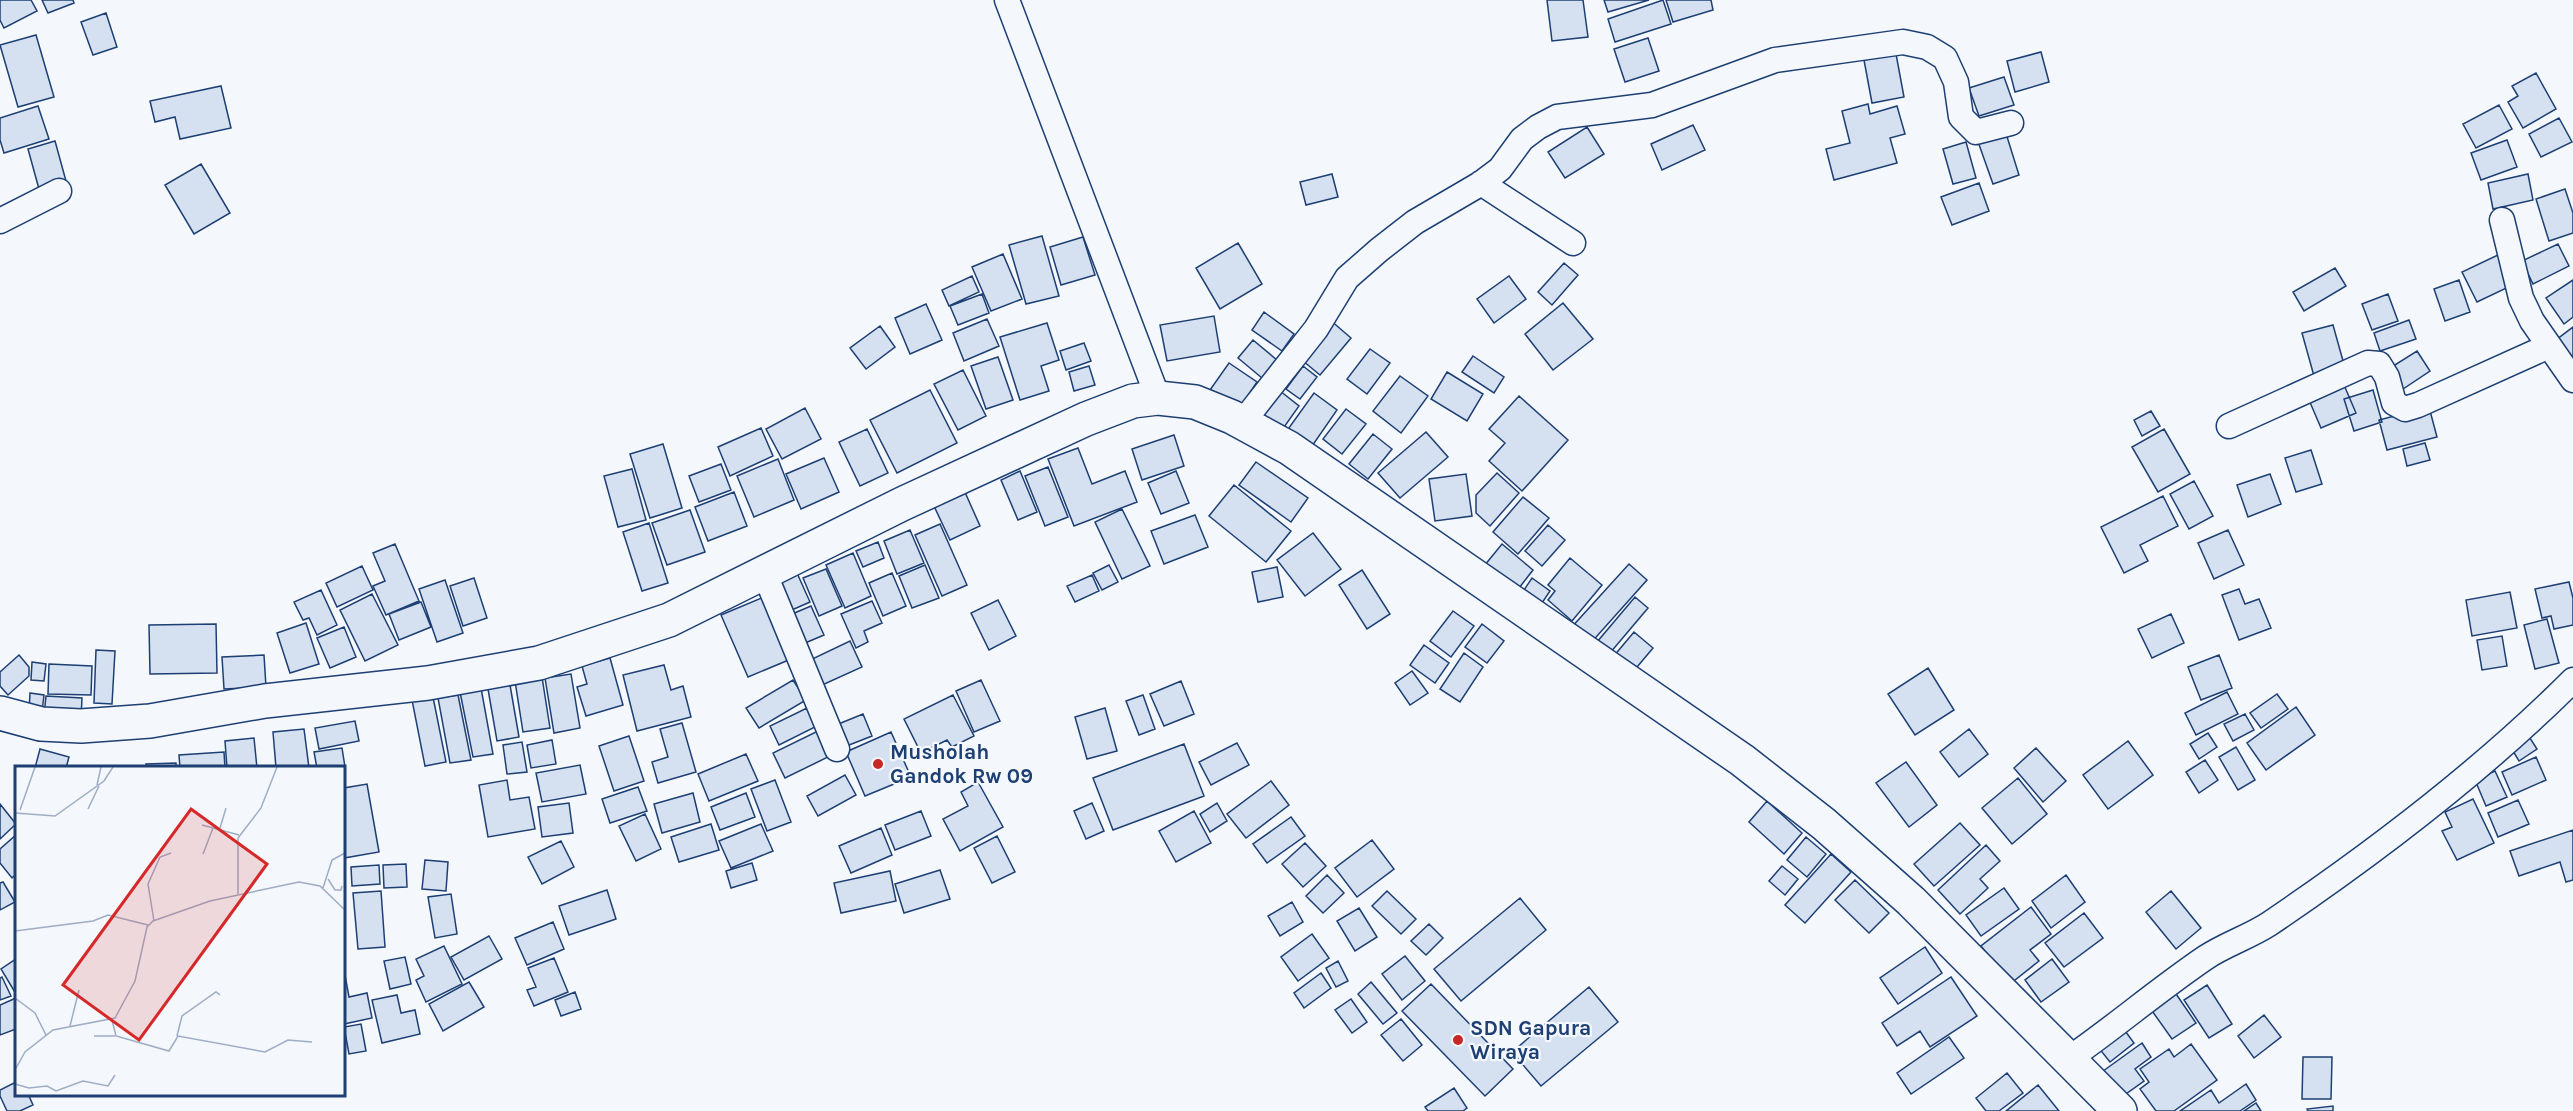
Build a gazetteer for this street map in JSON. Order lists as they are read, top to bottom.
{
  "places": ["Musholah Gandok Rw 09", "SDN Gapura Wiraya"]
}
